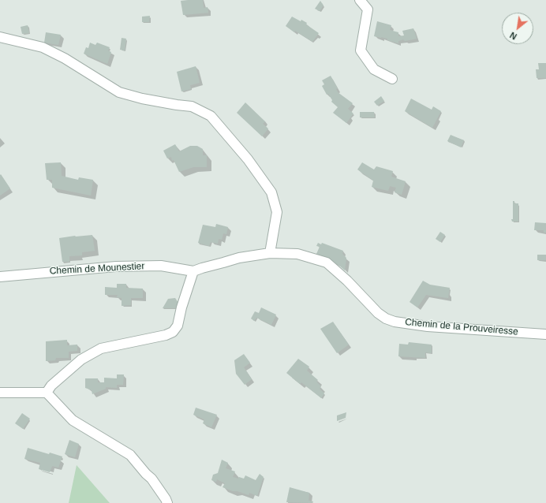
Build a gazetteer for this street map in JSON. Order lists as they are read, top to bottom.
{
  "streets": {
    "street": ["Chemin de Mounestier", "Chemin de la Prouveiresse"]
  },
  "crossings": [
    ["Chemin de Mounestier", "Chemin de la Prouveiresse"]
  ],
  "north": "bottom left"
}
